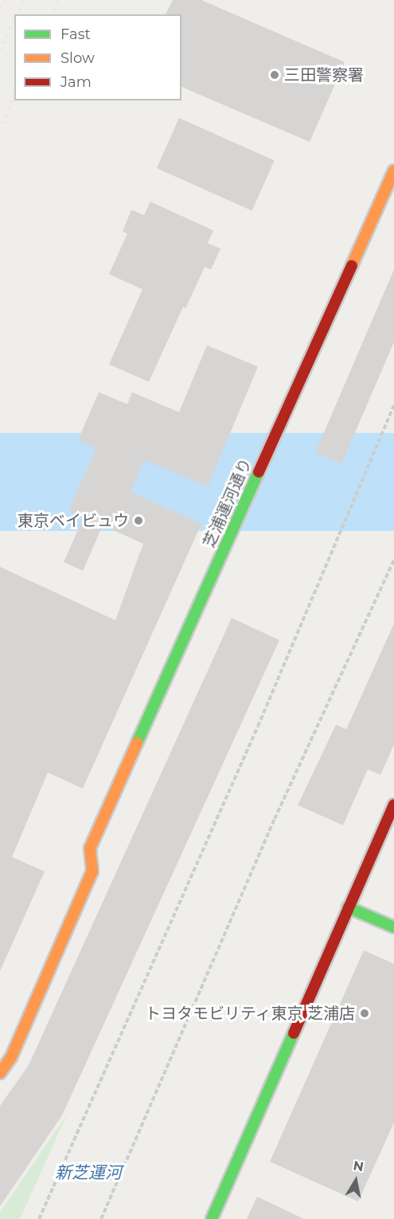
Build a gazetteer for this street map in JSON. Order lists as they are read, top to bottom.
{
  "streets": {
    "street": ["芝浦運河通り"]
  },
  "water": ["新芝運河"],
  "places": ["三田警察署", "東京ベイビュウ", "トヨタモビリティ東京 芝浦店"],
  "legend": ["Fast", "Slow", "Jam"],
  "north": "top"
}
